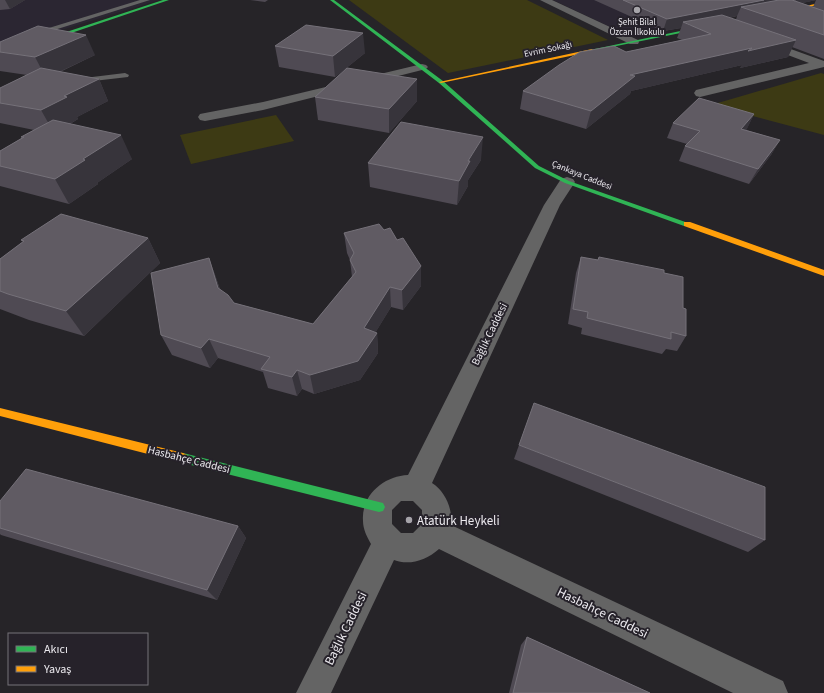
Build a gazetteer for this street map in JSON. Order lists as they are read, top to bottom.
{
  "streets": {
    "main road": ["Evrim Sokağı", "Çankaya Caddesi", "Hasbahçe Caddesi"],
    "street": ["Bağlık Caddesi"]
  },
  "crossings": [
    ["Evrim Sokağı", "Çankaya Caddesi"],
    ["Çankaya Caddesi", "Bağlık Caddesi"],
    ["Bağlık Caddesi", "Hasbahçe Caddesi"]
  ],
  "places": ["Şehit Bilal Özcan İlkokulu", "Atatürk Heykeli"],
  "legend": ["Akıcı", "Yavaş"]
}
